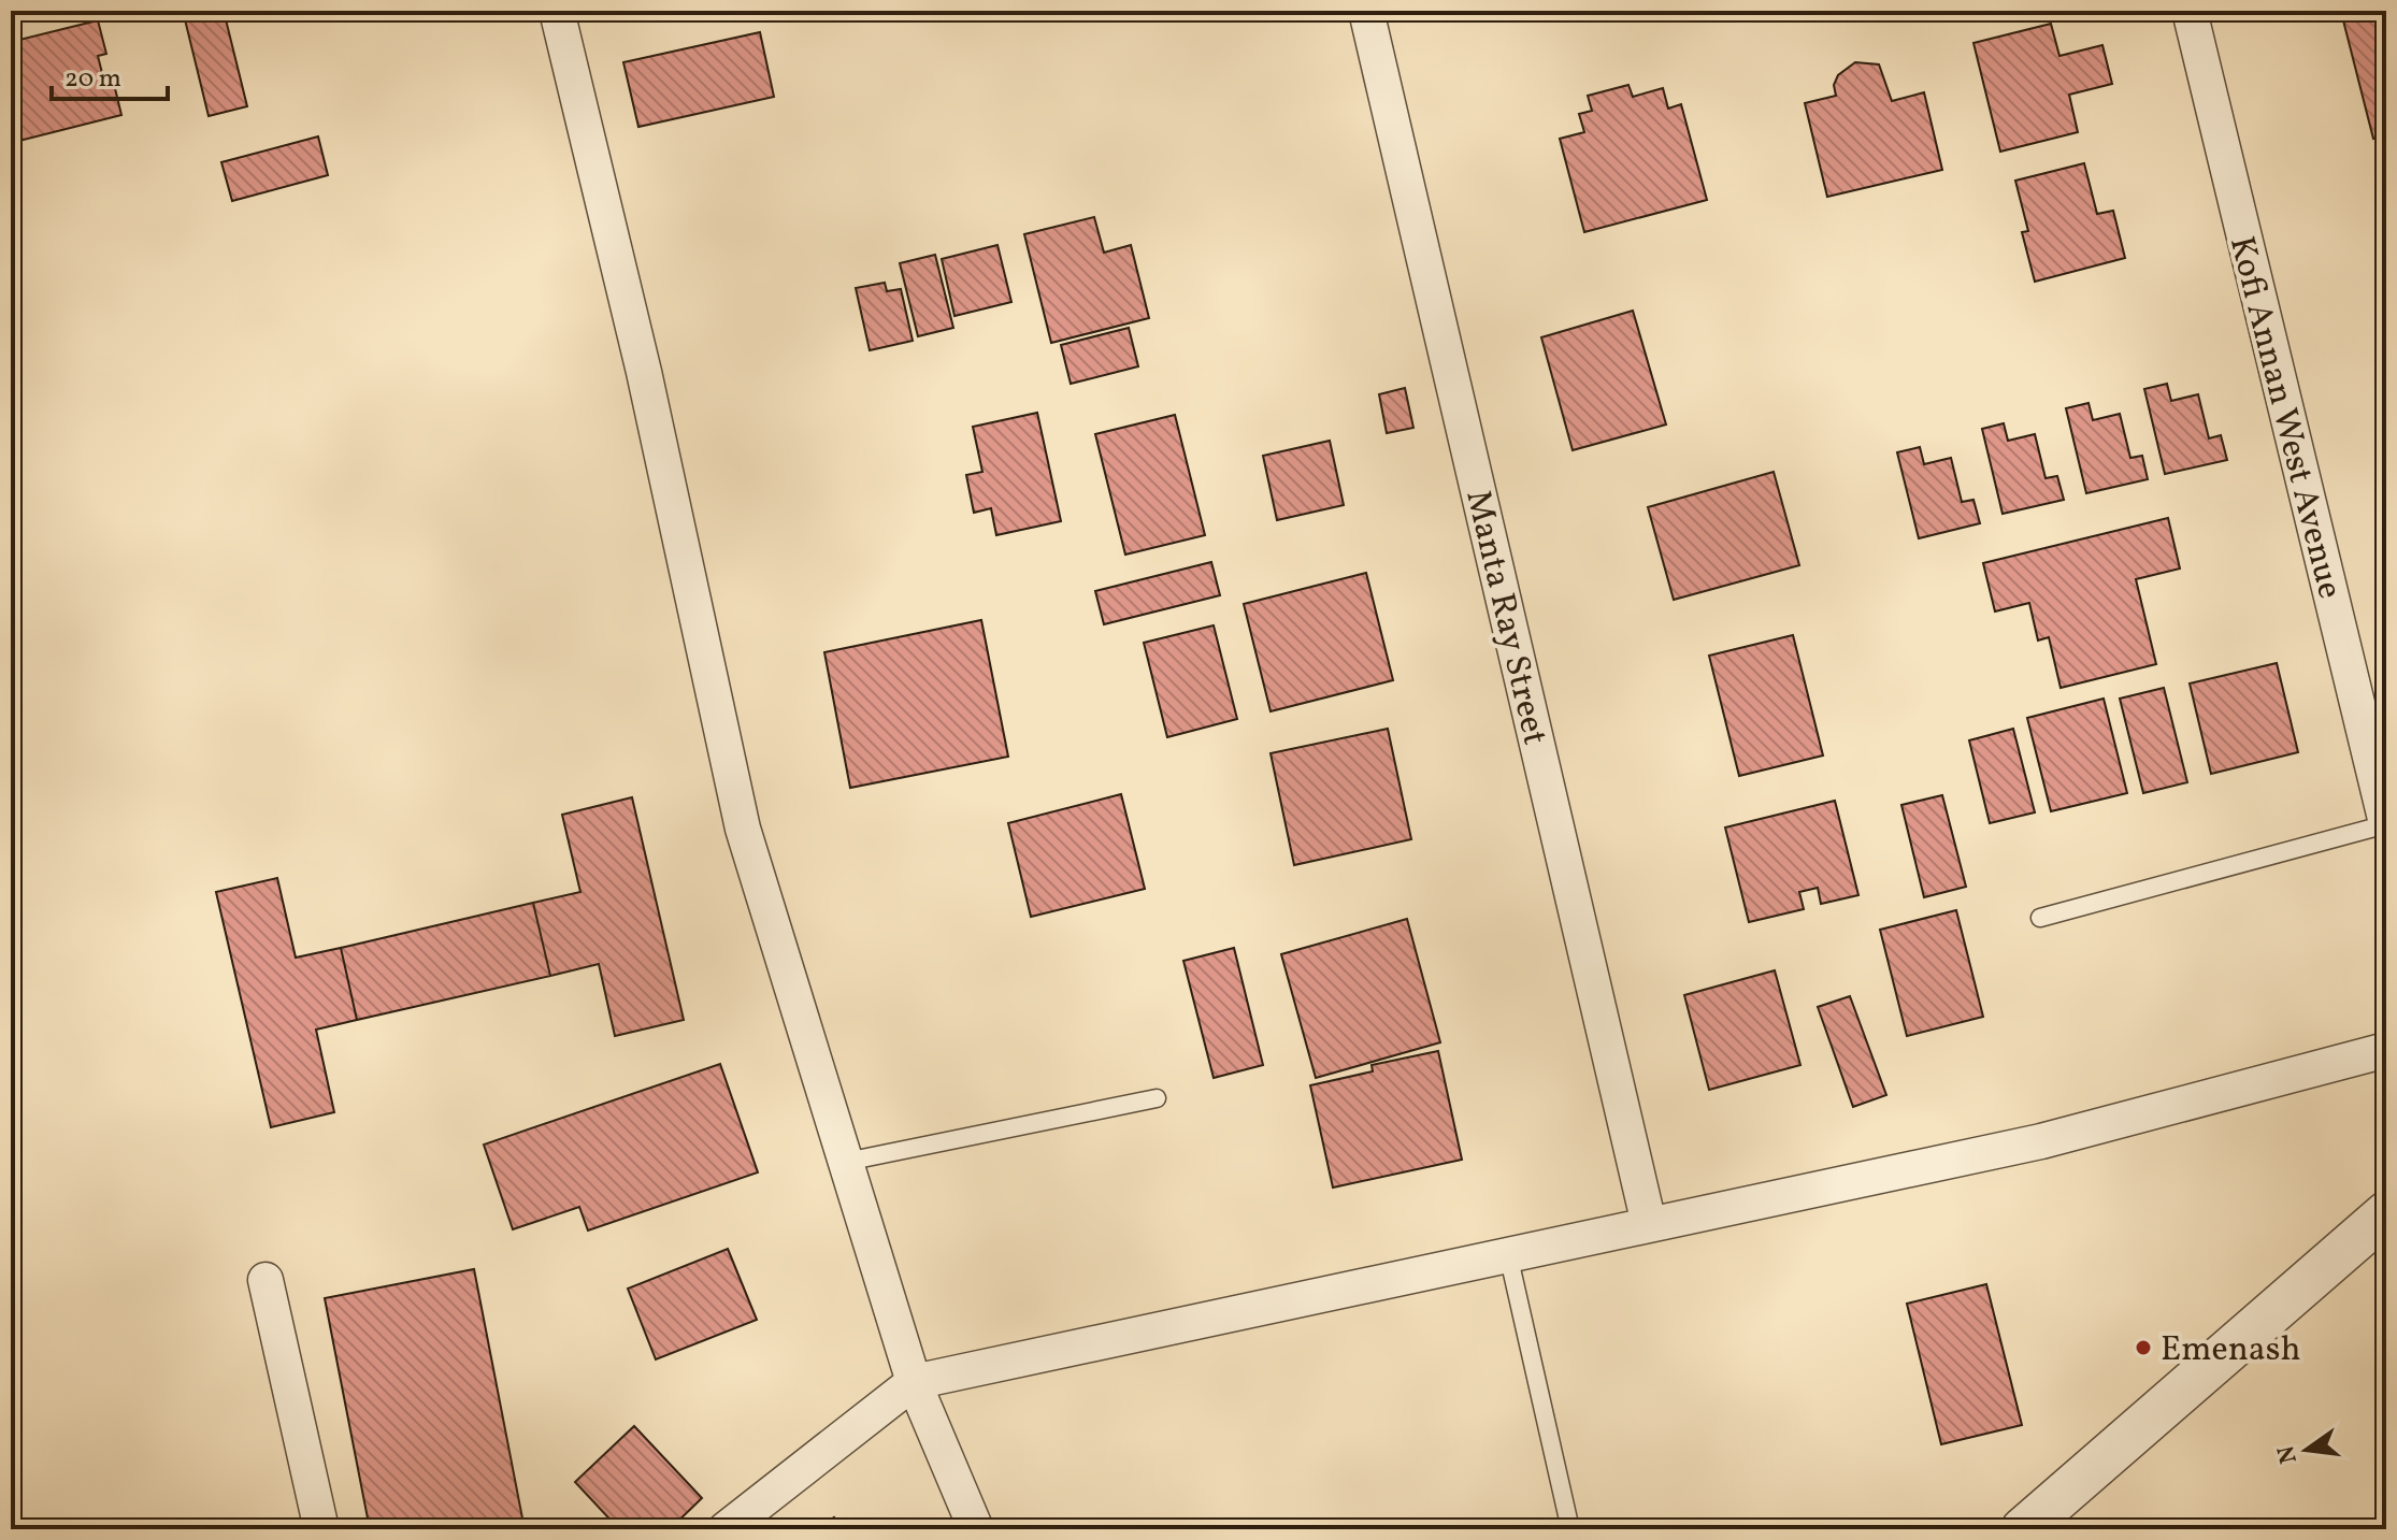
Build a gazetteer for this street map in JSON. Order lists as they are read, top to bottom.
{
  "streets": {
    "street": ["Kofi Annan West Avenue", "Manta Ray Street"]
  },
  "places": ["Emenash"],
  "scale_bar": "20 m",
  "north": "left"
}
